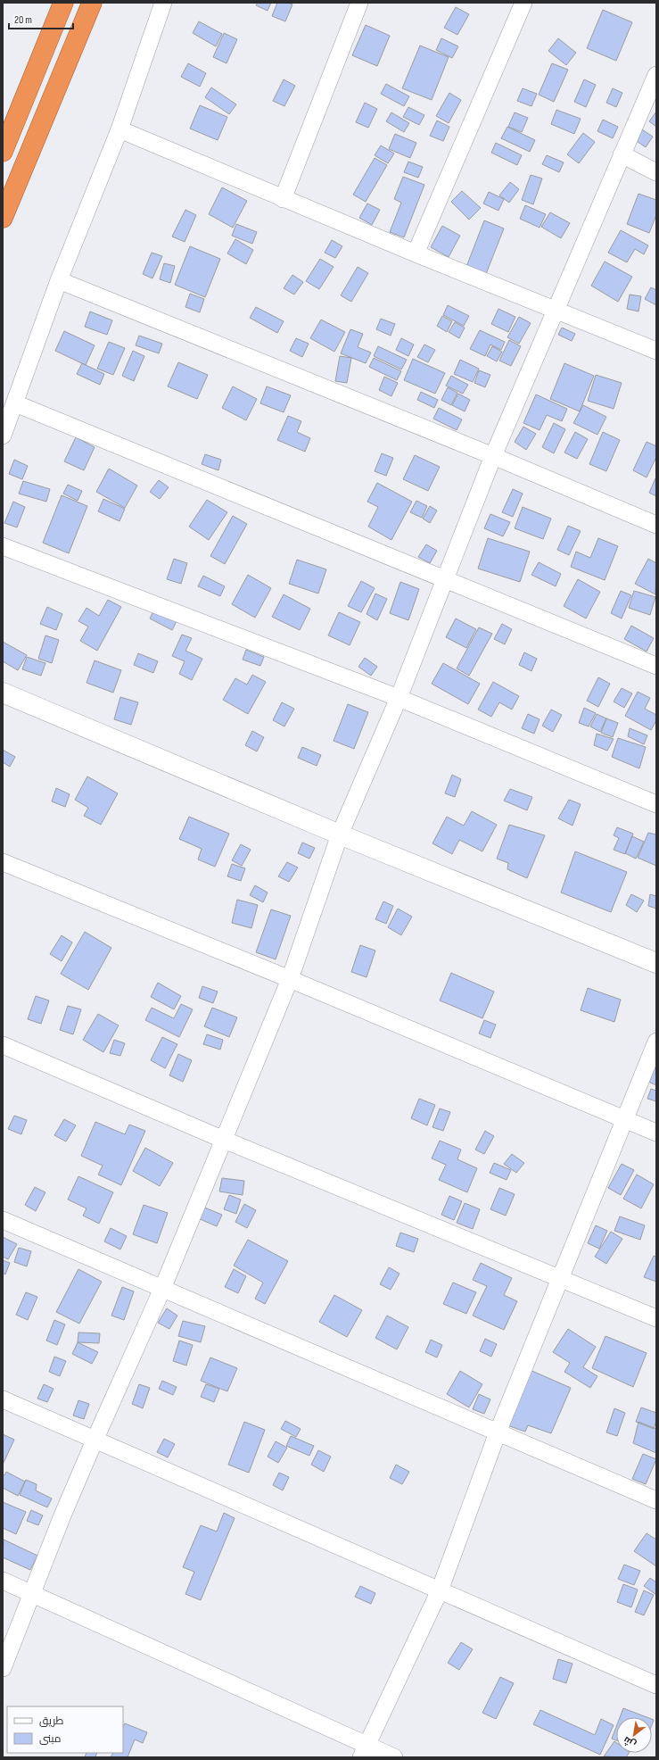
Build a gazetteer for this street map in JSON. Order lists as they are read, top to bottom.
{
  "legend": ["طريق", "مبنى"],
  "scale_bar": "20 m",
  "north": "bottom left"
}
